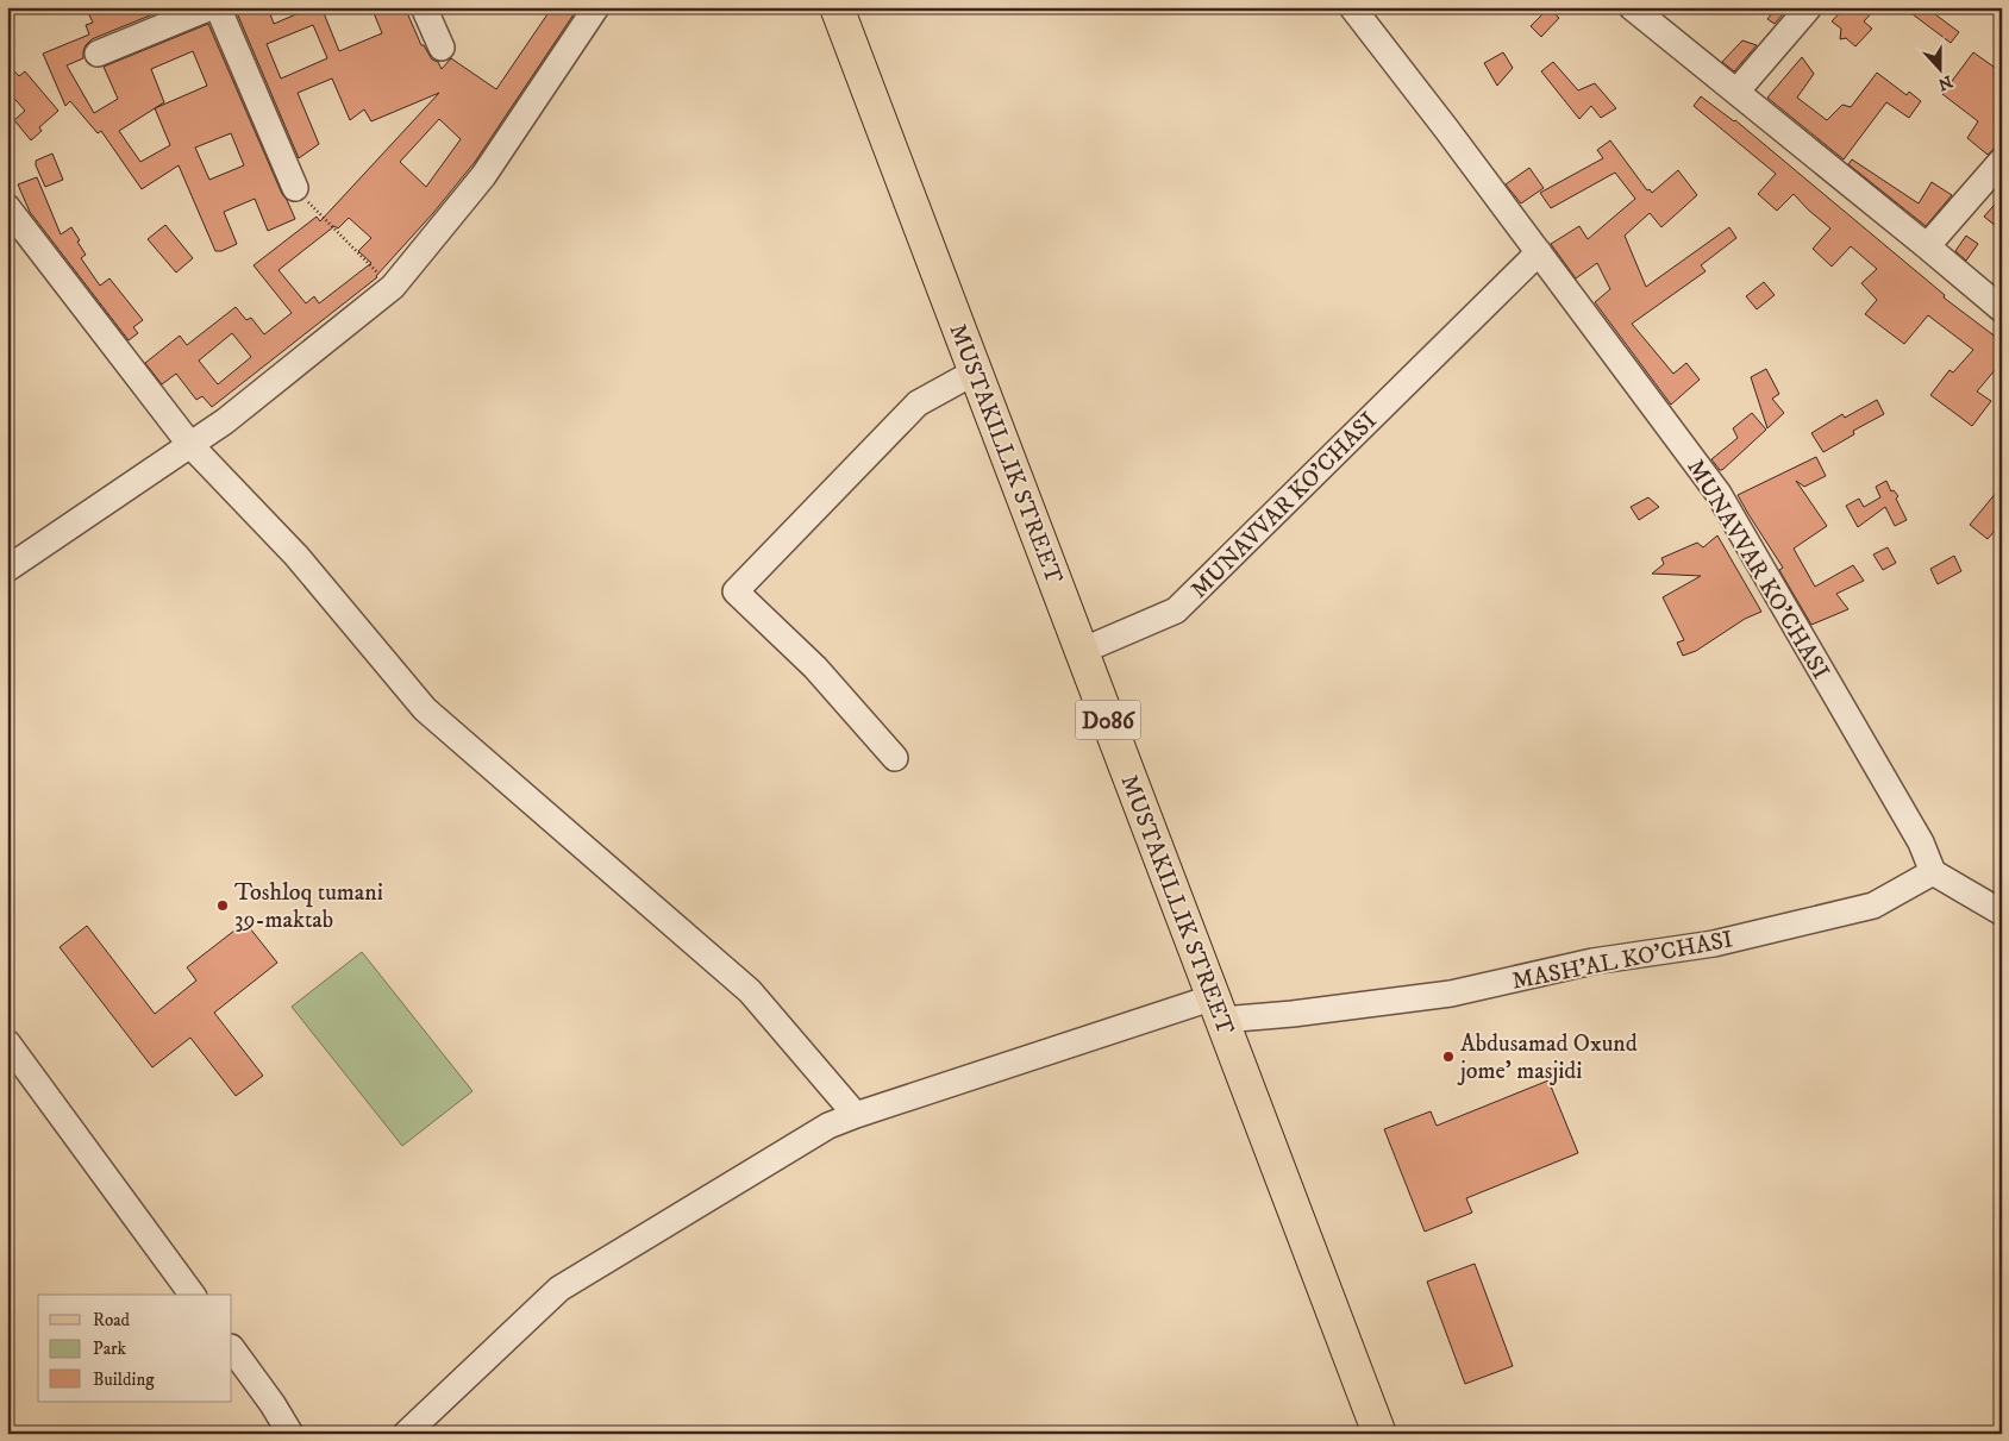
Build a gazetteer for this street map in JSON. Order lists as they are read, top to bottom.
{
  "streets": {
    "main road": ["MUSTAKILLIK STREET", "D086"],
    "street": ["MUNAVVAR KO'CHASI", "MASH'AL KO'CHASI"]
  },
  "crossings": [
    ["MUSTAKILLIK STREET", "MUNAVVAR KO'CHASI"],
    ["MUSTAKILLIK STREET", "MASH'AL KO'CHASI"],
    ["MUNAVVAR KO'CHASI", "MASH'AL KO'CHASI"]
  ],
  "places": ["Toshloq tumani 39-maktab", "Abdusamad Oxund jome' masjidi"],
  "legend": ["Road", "Park", "Building"],
  "north": "bottom"
}
